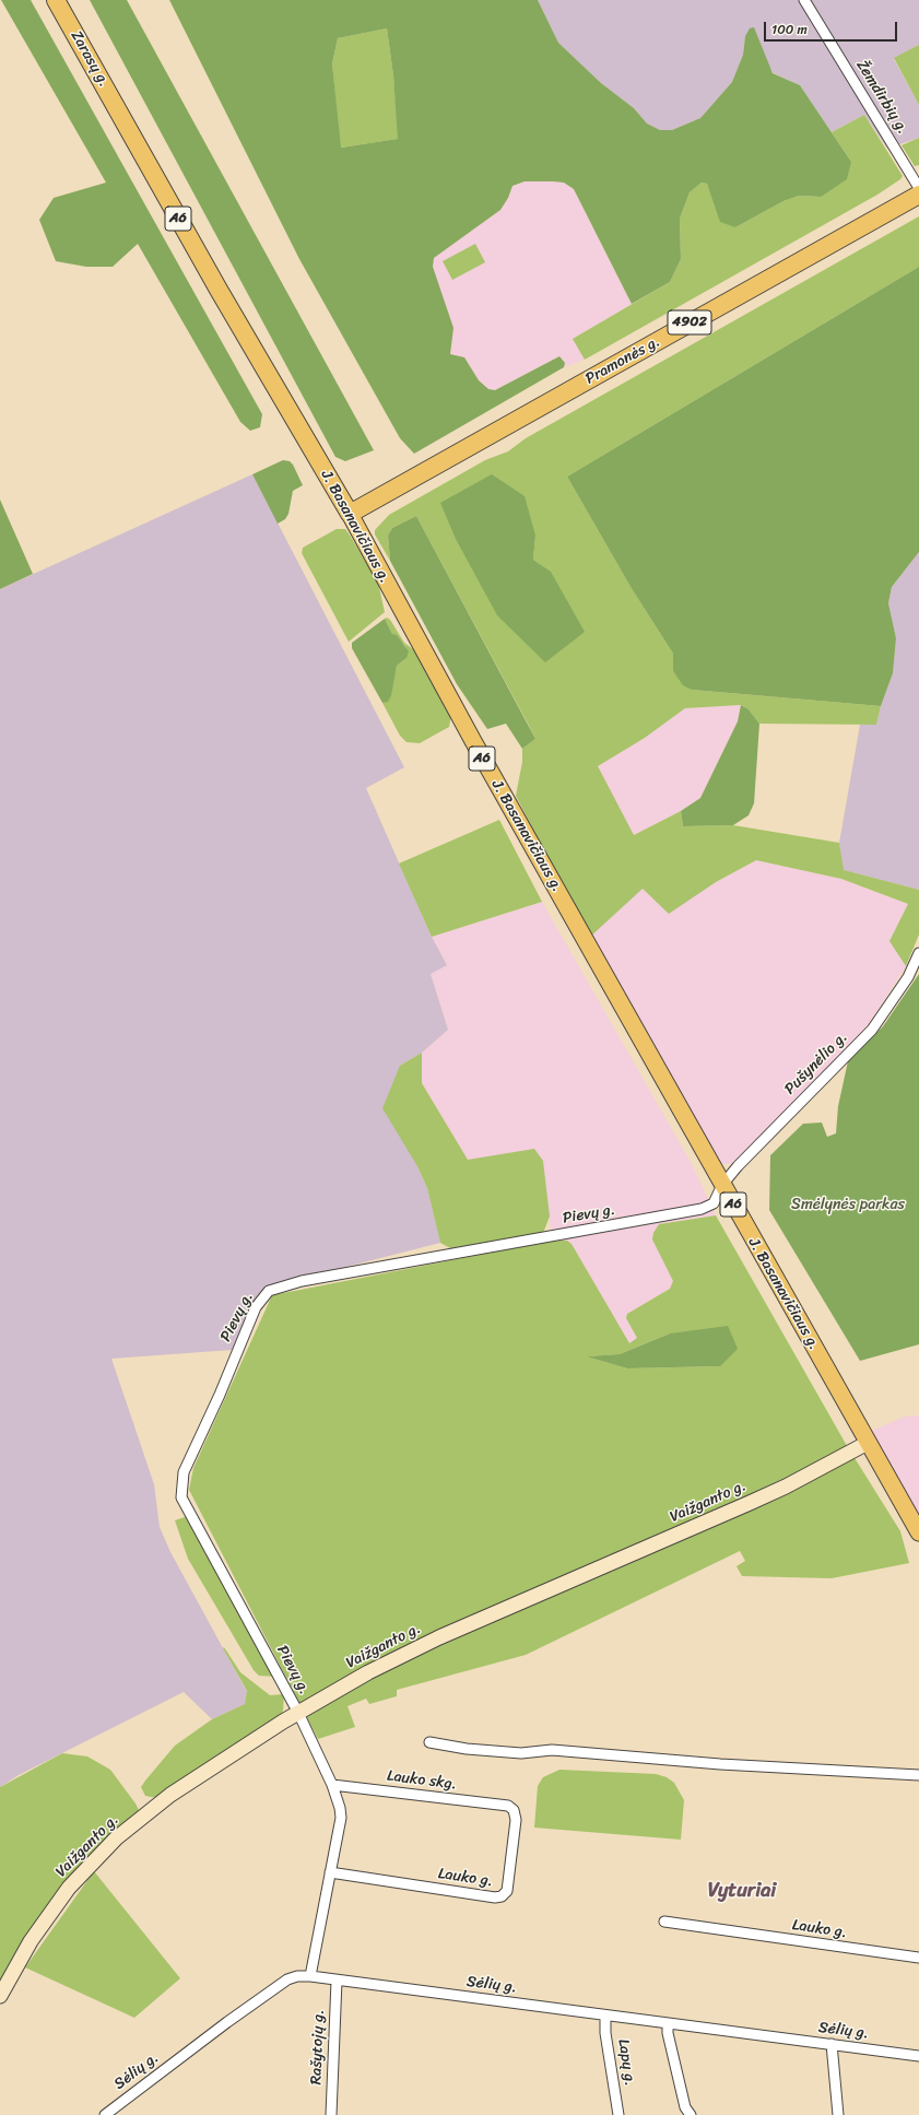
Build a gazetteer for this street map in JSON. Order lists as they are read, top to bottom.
{
  "streets": {
    "highway": [
      "Zarasų g.",
      "A6",
      "4902",
      "Pramonės g.",
      "J. Basanavičiaus g."
    ],
    "main road": ["Vaižganto g."],
    "street": [
      "Žemdirbių g.",
      "Pušynėlio g.",
      "Pievų g.",
      "Lauko skg.",
      "Lauko g.",
      "Sėlių g.",
      "Rašytojų g.",
      "Lapų g."
    ]
  },
  "crossings": [
    ["Zarasų g.", "J. Basanavičiaus g."],
    ["Pramonės g.", "J. Basanavičiaus g."],
    ["J. Basanavičiaus g.", "Pušynėlio g."],
    ["J. Basanavičiaus g.", "Pievų g."],
    ["J. Basanavičiaus g.", "Vaižganto g."],
    ["Pušynėlio g.", "Pievų g."],
    ["Pievų g.", "Vaižganto g."],
    ["Pievų g.", "Lauko skg."],
    ["Pievų g.", "Lauko g."],
    ["Pievų g.", "Sėlių g."],
    ["Lauko skg.", "Lauko g."],
    ["Sėlių g.", "Rašytojų g."],
    ["Sėlių g.", "Lapų g."]
  ],
  "districts": ["Vyturiai"],
  "parks": ["Smėlynės parkas"],
  "scale_bar": "100 m"
}
